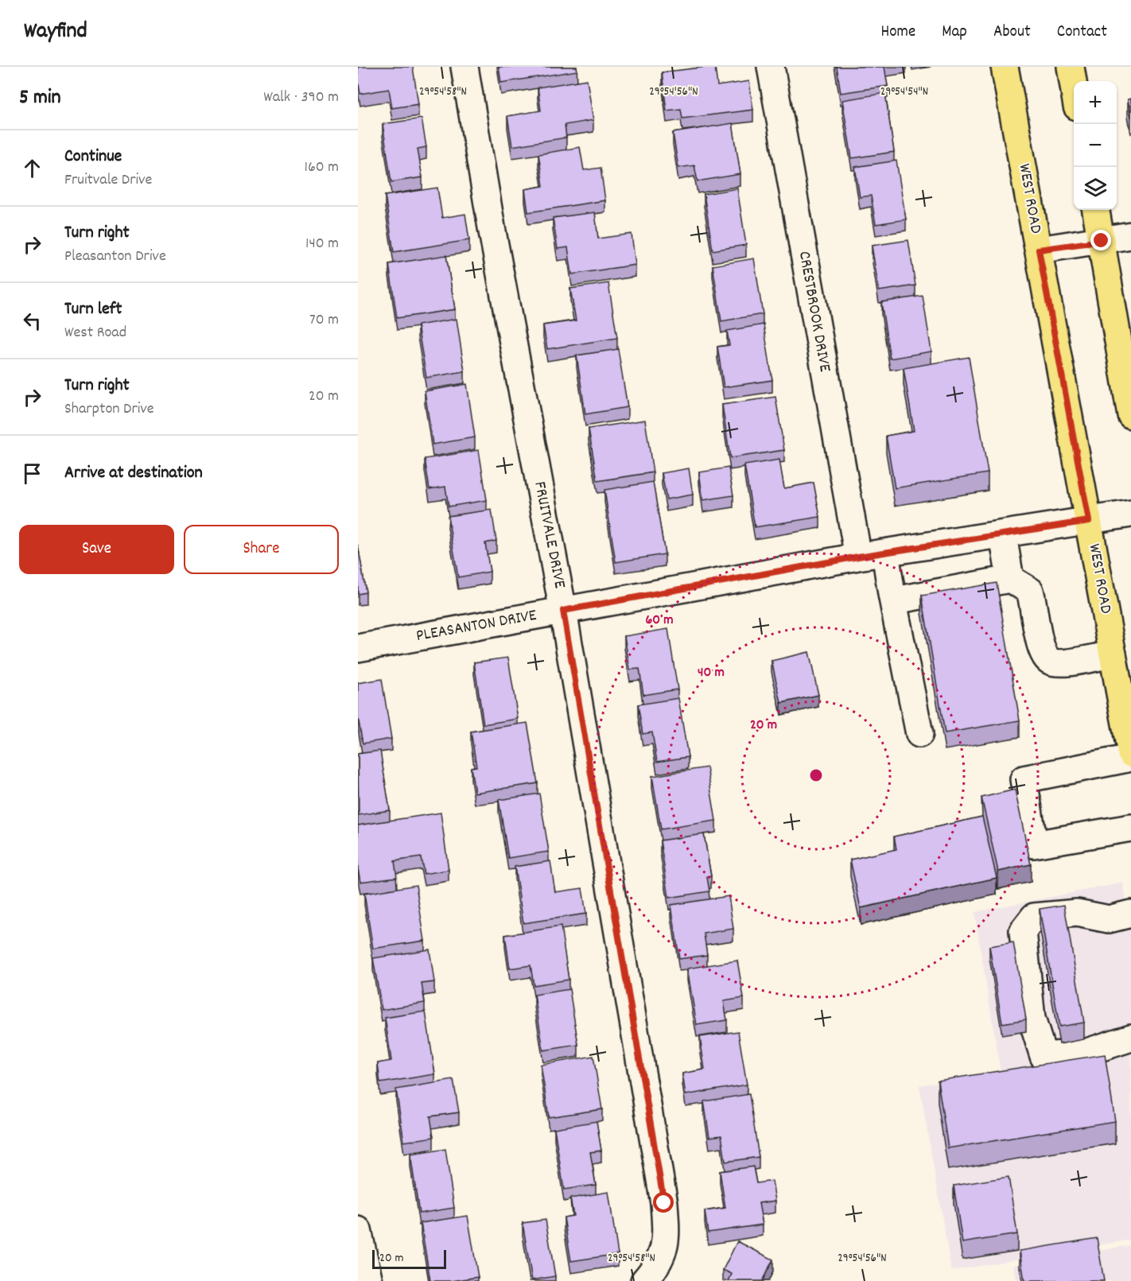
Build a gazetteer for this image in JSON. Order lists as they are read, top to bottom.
{
  "streets": {
    "main road": ["WEST ROAD"],
    "street": ["CRESTBROOK DRIVE", "FRUITVALE DRIVE", "PLEASANTON DRIVE"]
  },
  "crossings": [
    ["WEST ROAD", "PLEASANTON DRIVE"],
    ["CRESTBROOK DRIVE", "PLEASANTON DRIVE"],
    ["FRUITVALE DRIVE", "PLEASANTON DRIVE"]
  ],
  "scale_bar": "20 m",
  "page": {
    "header": "Wayfind",
    "nav": [
      "Home",
      "Map",
      "About",
      "Contact"
    ],
    "heading": ["5 min", "Walk · 390 m"],
    "map_buttons": ["+", "−"],
    "list": [
      ["Continue", "Fruitvale Drive", "160 m"],
      ["Turn right", "Pleasanton Drive", "140 m"],
      ["Turn left", "West Road", "70 m"],
      ["Turn right", "Sharpton Drive", "20 m"],
      "Arrive at destination"
    ],
    "buttons": ["Save", "Share"],
    "scale": "20 m"
  },
  "coordinates": ["29°54'58\"N", "29°54'56\"N", "29°54'54\"N"],
  "rings": ["60 m", "40 m", "20 m"]
}
